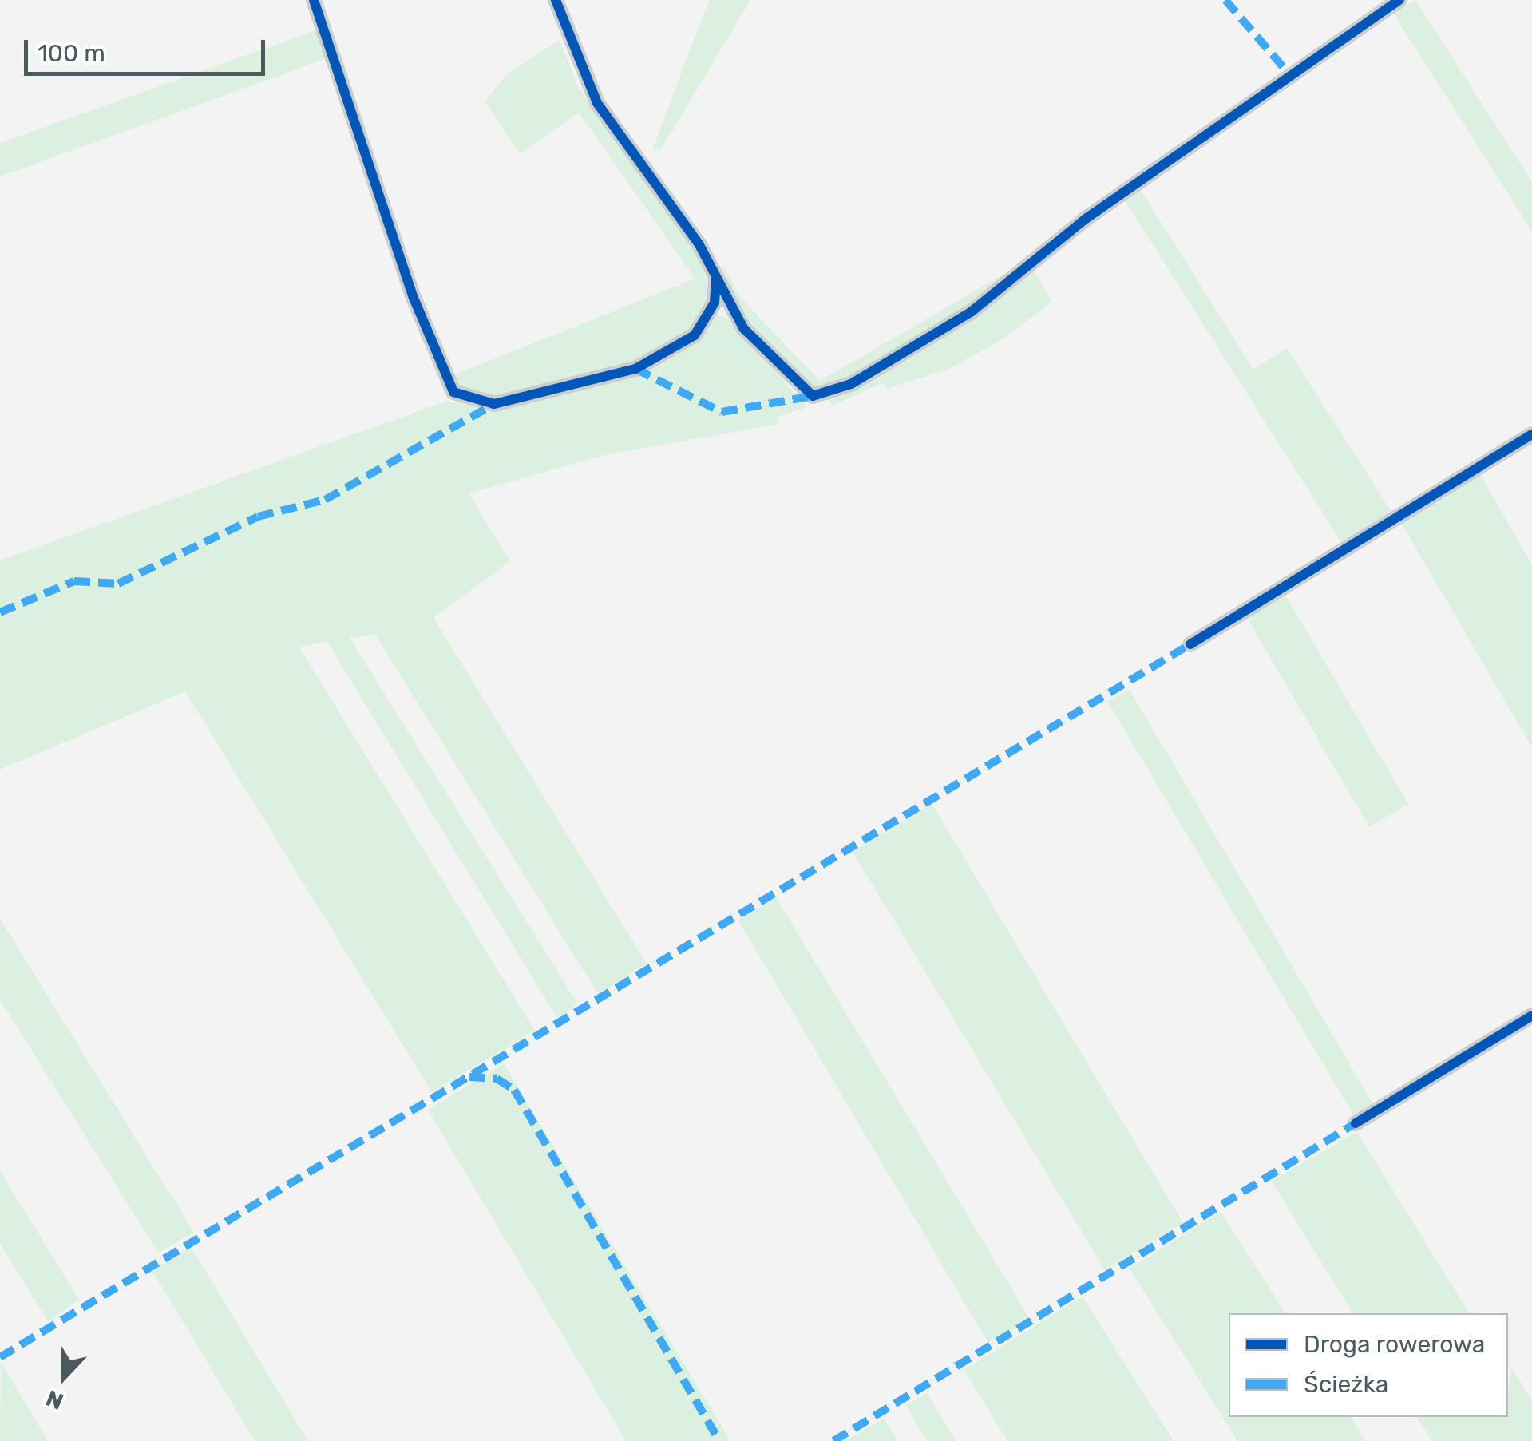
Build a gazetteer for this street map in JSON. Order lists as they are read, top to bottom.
{
  "legend": ["Droga rowerowa", "Ścieżka"],
  "scale_bar": "100 m",
  "north": "bottom"
}
